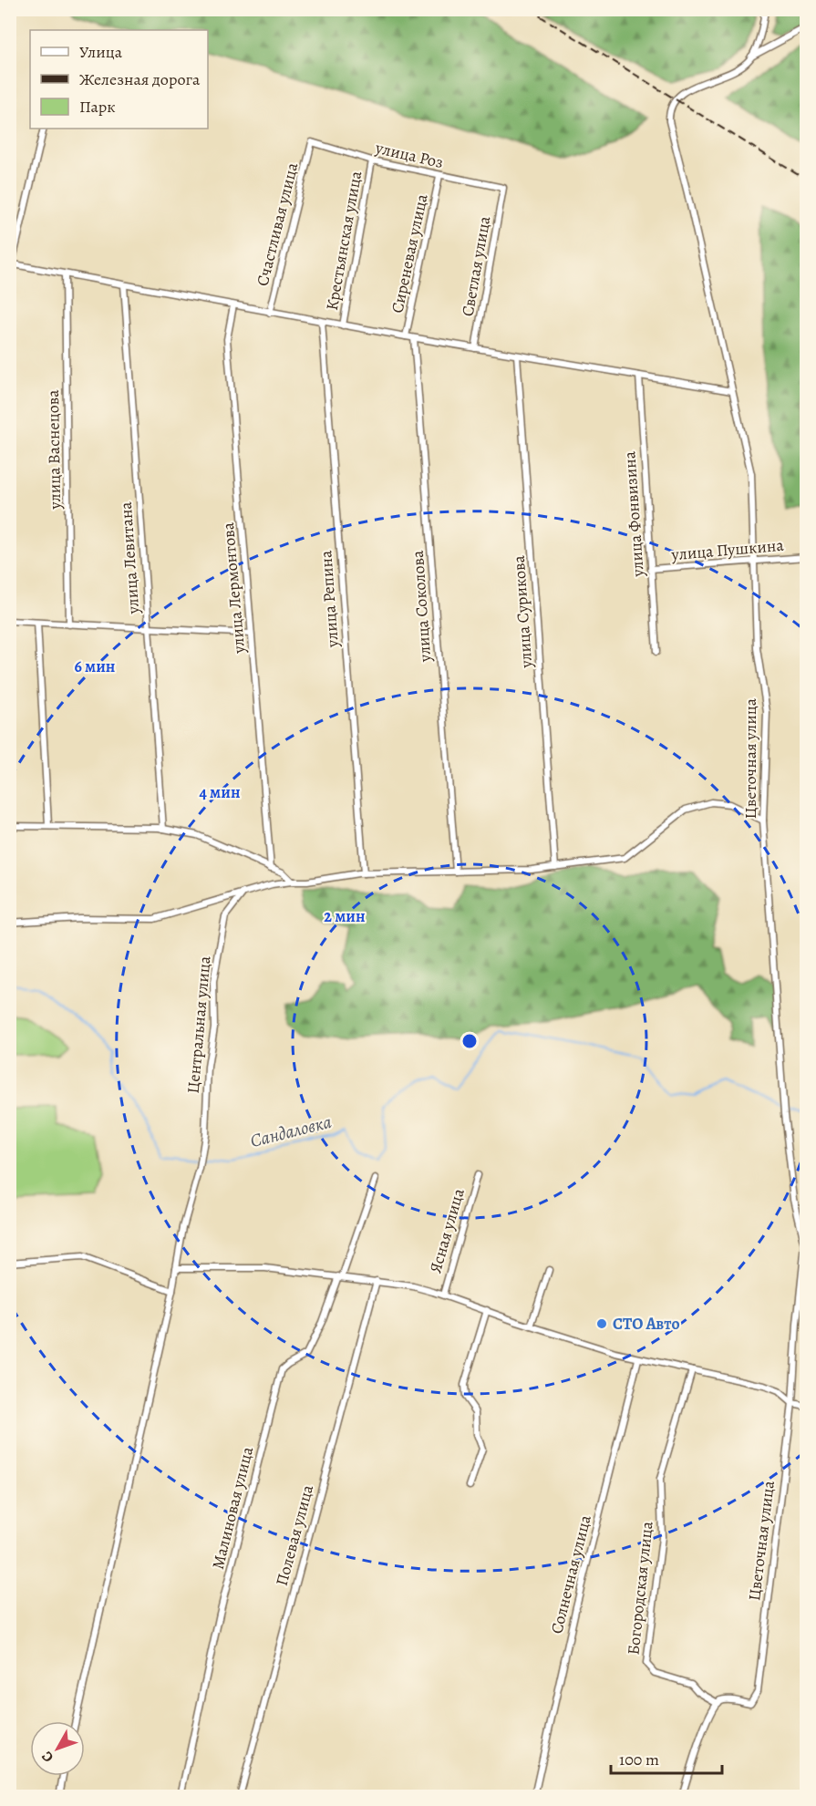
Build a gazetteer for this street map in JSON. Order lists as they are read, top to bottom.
{
  "streets": {
    "street": [
      "улица Роз",
      "Счастливая улица",
      "Крестьянская улица",
      "Сиреневая улица",
      "Светлая улица",
      "улица Васнецова",
      "улица Фонвизина",
      "улица Пушкина",
      "улица Левитана",
      "улица Лермонтова",
      "улица Репина",
      "улица Соколова",
      "улица Сурикова",
      "Цветочная улица",
      "Центральная улица",
      "Ясная улица",
      "Малиновая улица",
      "Полевая улица",
      "Солнечная улица",
      "Богородская улица"
    ]
  },
  "crossings": [
    ["улица Роз", "Счастливая улица"],
    ["улица Роз", "Крестьянская улица"],
    ["улица Роз", "Сиреневая улица"],
    ["улица Роз", "Светлая улица"],
    ["улица Фонвизина", "улица Пушкина"],
    ["улица Пушкина", "Цветочная улица"],
    ["Цветочная улица", "Богородская улица"]
  ],
  "water": ["Сандаловка"],
  "places": ["СТО Авто"],
  "legend": ["Улица", "Железная дорога", "Парк"],
  "scale_bar": "100 m",
  "north": "bottom left",
  "rings": ["6 мин", "4 мин", "2 мин"]
}
